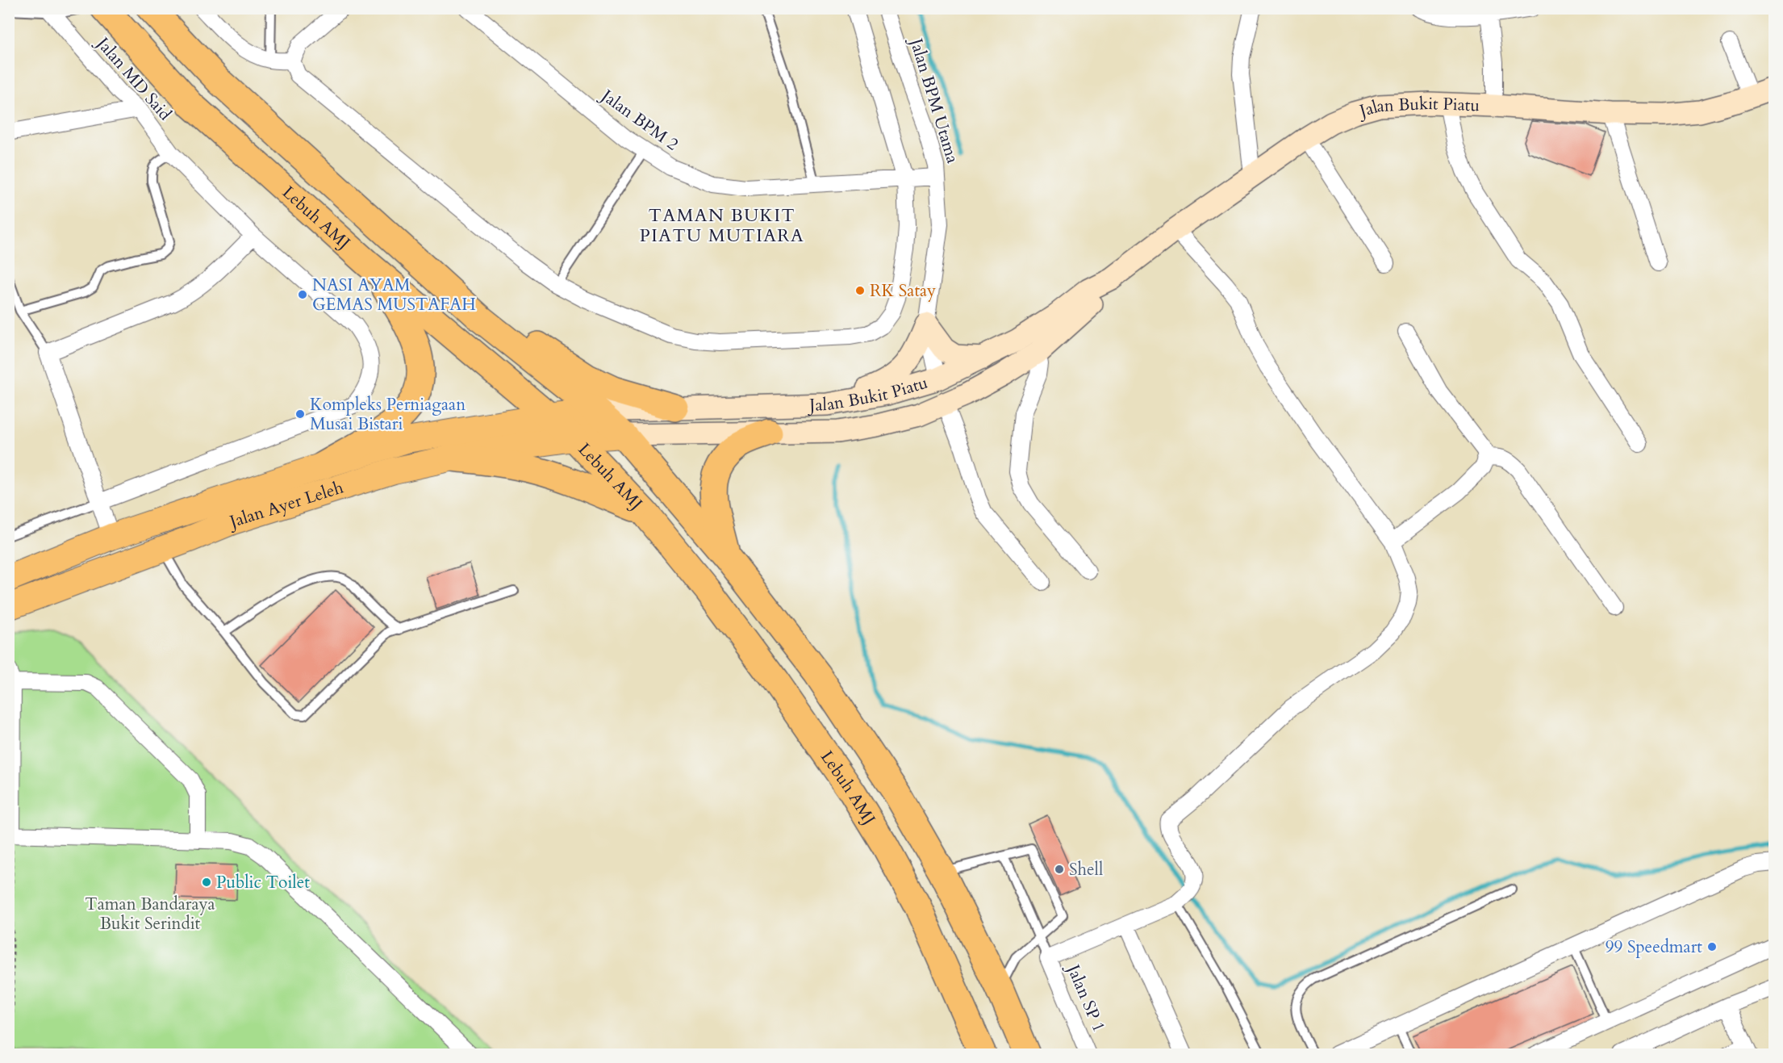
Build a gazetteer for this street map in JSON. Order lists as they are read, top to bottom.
{
  "streets": {
    "highway": ["Lebuh AMJ"],
    "main road": ["Jalan Bukit Piatu", "Jalan Ayer Leleh"],
    "street": [
      "Jalan MD Said",
      "Jalan BPM Utama",
      "Jalan BPM 2",
      "Jalan SP 1"
    ]
  },
  "crossings": [
    ["Jalan BPM Utama", "Jalan Bukit Piatu"],
    ["Jalan BPM Utama", "Jalan BPM 2"],
    ["Jalan Bukit Piatu", "Lebuh AMJ"],
    ["Jalan Bukit Piatu", "Jalan Ayer Leleh"],
    ["Lebuh AMJ", "Jalan Ayer Leleh"]
  ],
  "districts": ["TAMAN BUKIT PIATU MUTIARA"],
  "parks": ["Taman Bandaraya Bukit Serindit"],
  "places": [
    "RK Satay",
    "NASI AYAM GEMAS MUSTAFAH",
    "Kompleks Perniagaan Musai Bistari",
    "Shell",
    "Public Toilet",
    "99 Speedmart"
  ]
}
